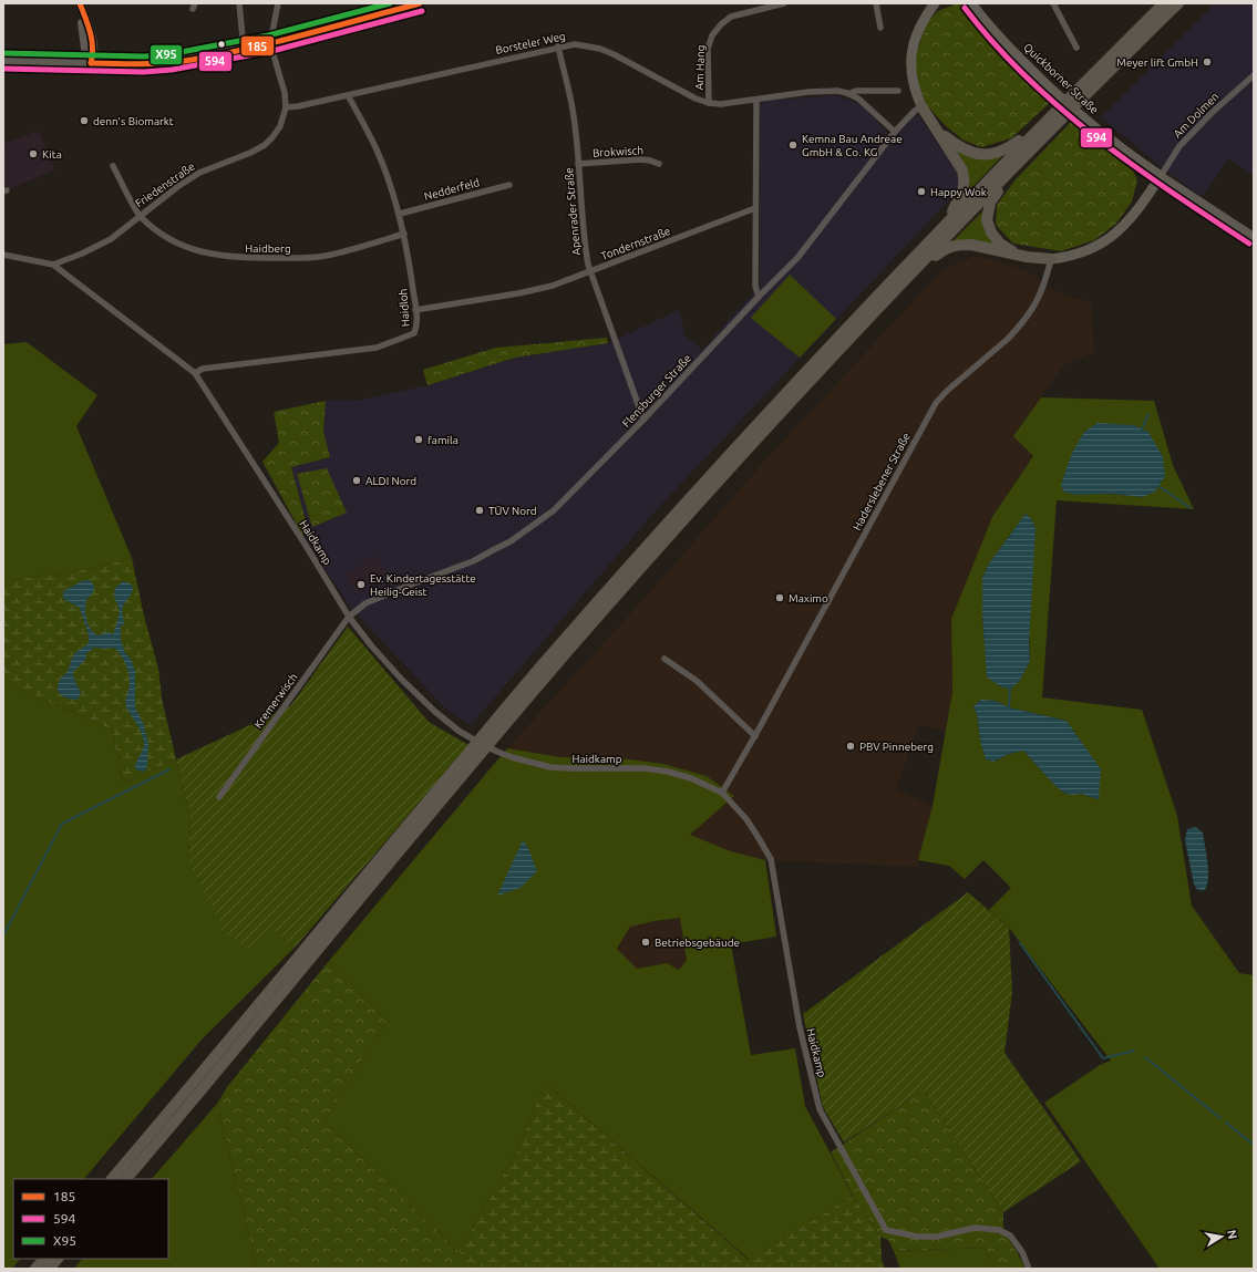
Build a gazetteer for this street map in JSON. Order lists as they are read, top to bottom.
{
  "streets": {
    "main road": ["Quickborner Straße"],
    "street": [
      "Borsteler Weg",
      "Am Hang",
      "Am Dolmen",
      "Brokwisch",
      "Friedenstraße",
      "Nedderfeld",
      "Apenrader Straße",
      "Tondernstraße",
      "Haidberg",
      "Haidloh",
      "Flensburger Straße",
      "Haderslebener Straße",
      "Haidkamp",
      "Kremerwisch"
    ]
  },
  "crossings": [
    ["Borsteler Weg", "Am Hang"],
    ["Borsteler Weg", "Friedenstraße"],
    ["Borsteler Weg", "Apenrader Straße"],
    ["Borsteler Weg", "Haidloh"],
    ["Borsteler Weg", "Flensburger Straße"],
    ["Quickborner Straße", "Am Dolmen"],
    ["Brokwisch", "Apenrader Straße"],
    ["Friedenstraße", "Haidberg"],
    ["Friedenstraße", "Haidkamp"],
    ["Nedderfeld", "Haidloh"],
    ["Apenrader Straße", "Tondernstraße"],
    ["Apenrader Straße", "Flensburger Straße"],
    ["Tondernstraße", "Haidloh"],
    ["Haidberg", "Haidloh"],
    ["Haidloh", "Haidkamp"],
    ["Flensburger Straße", "Haidkamp"],
    ["Flensburger Straße", "Kremerwisch"],
    ["Haderslebener Straße", "Haidkamp"],
    ["Haidkamp", "Kremerwisch"]
  ],
  "places": [
    "Meyer lift GmbH",
    "denn's Biomarkt",
    "Kemna Bau Andreae GmbH & Co. KG",
    "Kita",
    "Happy Wok",
    "famila",
    "ALDI Nord",
    "TÜV Nord",
    "Ev. Kindertagesstätte Heilig-Geist",
    "Maximo",
    "PBV Pinneberg",
    "Betriebsgebäude"
  ],
  "lines": ["transit line 185", "transit line X95", "transit line 594"],
  "legend": ["185", "594", "X95"],
  "north": "right"
}
